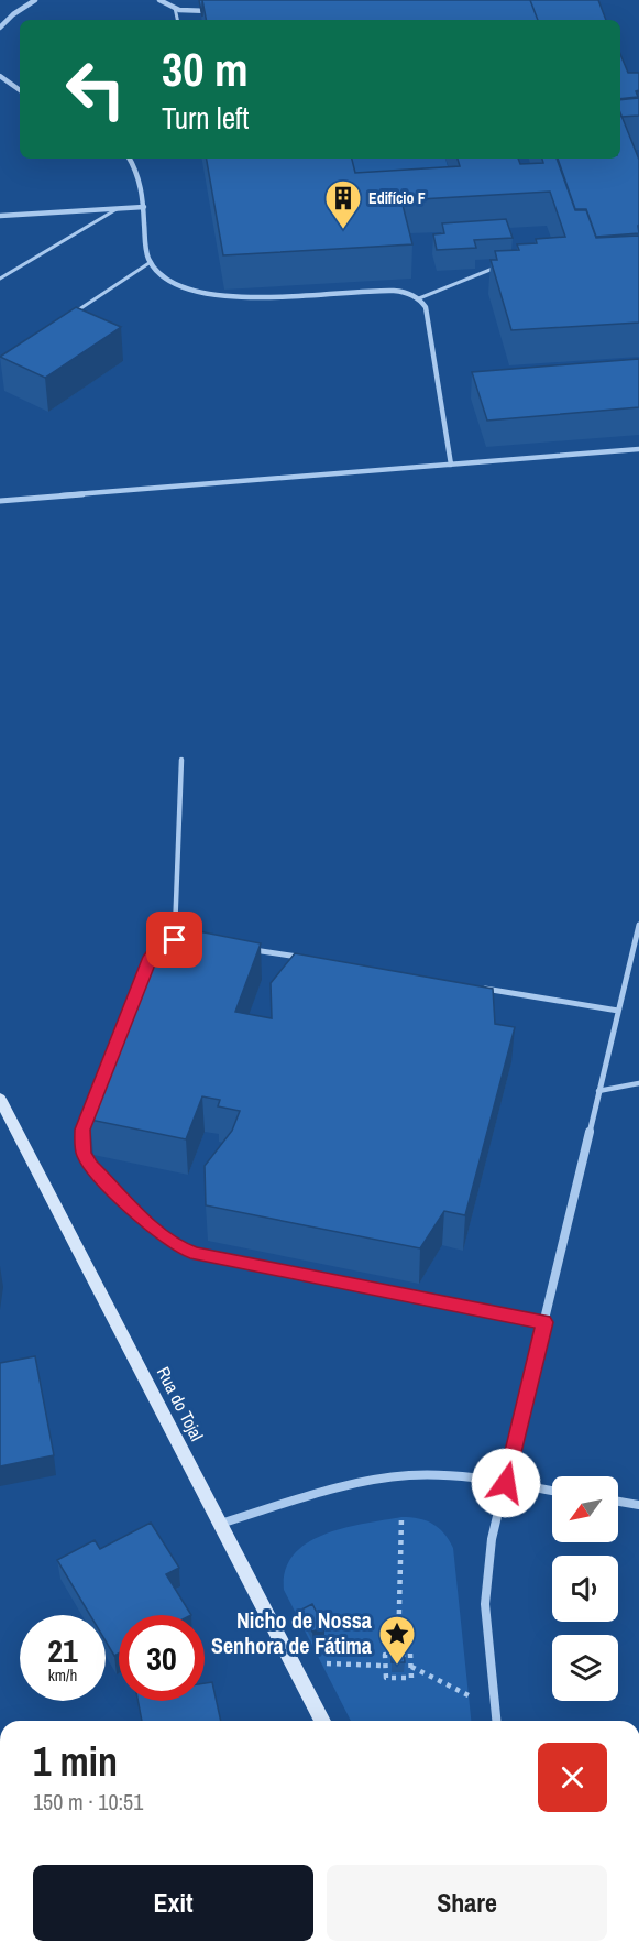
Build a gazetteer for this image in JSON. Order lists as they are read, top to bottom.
{
  "streets": {
    "main road": ["Rua do Tojal"]
  },
  "places": {
    "building": ["Edifício F"],
    "place": ["Nicho de Nossa Senhora de Fátima"]
  },
  "north": "bottom left",
  "page": {
    "turn": ["30 m", "Turn left"],
    "speed": "21 km/h",
    "limit": "30",
    "heading": ["1 min", "150 m · 10:51"],
    "buttons": ["Exit", "Share"]
  }
}
